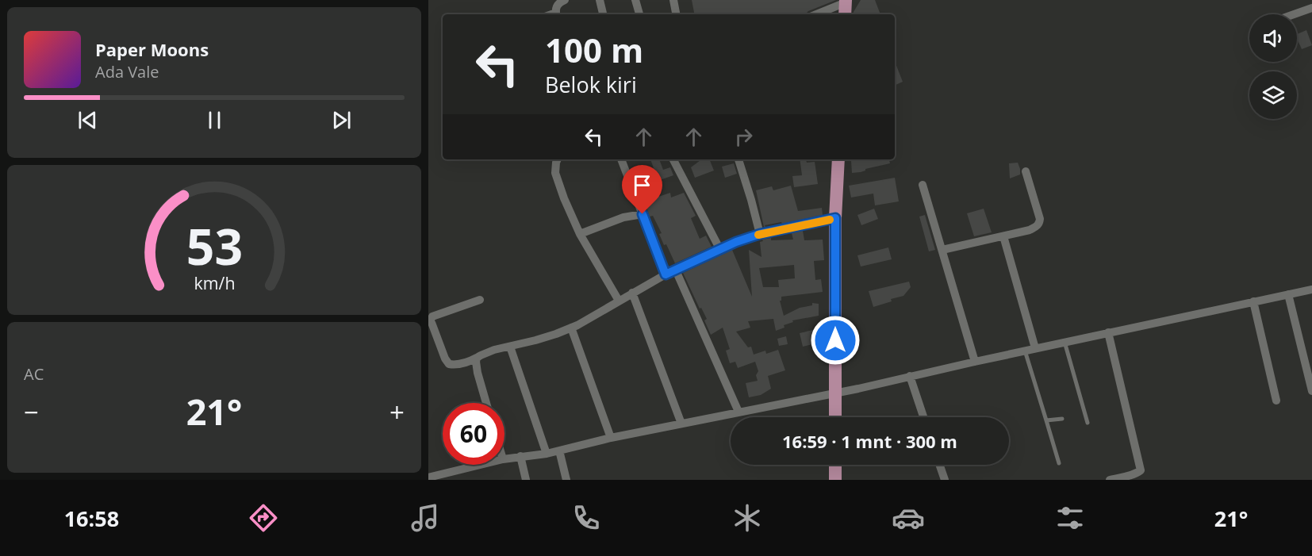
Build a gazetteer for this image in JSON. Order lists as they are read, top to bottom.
{
  "page": {
    "turn": ["100 m", "Belok kiri"],
    "song": ["Paper Moons", "Ada Vale"],
    "tile": "AC",
    "heat": ["−", "21°", "+"],
    "limit": "60",
    "trip": "16:59 · 1 mnt · 300 m",
    "tabs": ["16:58", "21°"],
    "gauge": ["53", "km/h"]
  }
}
